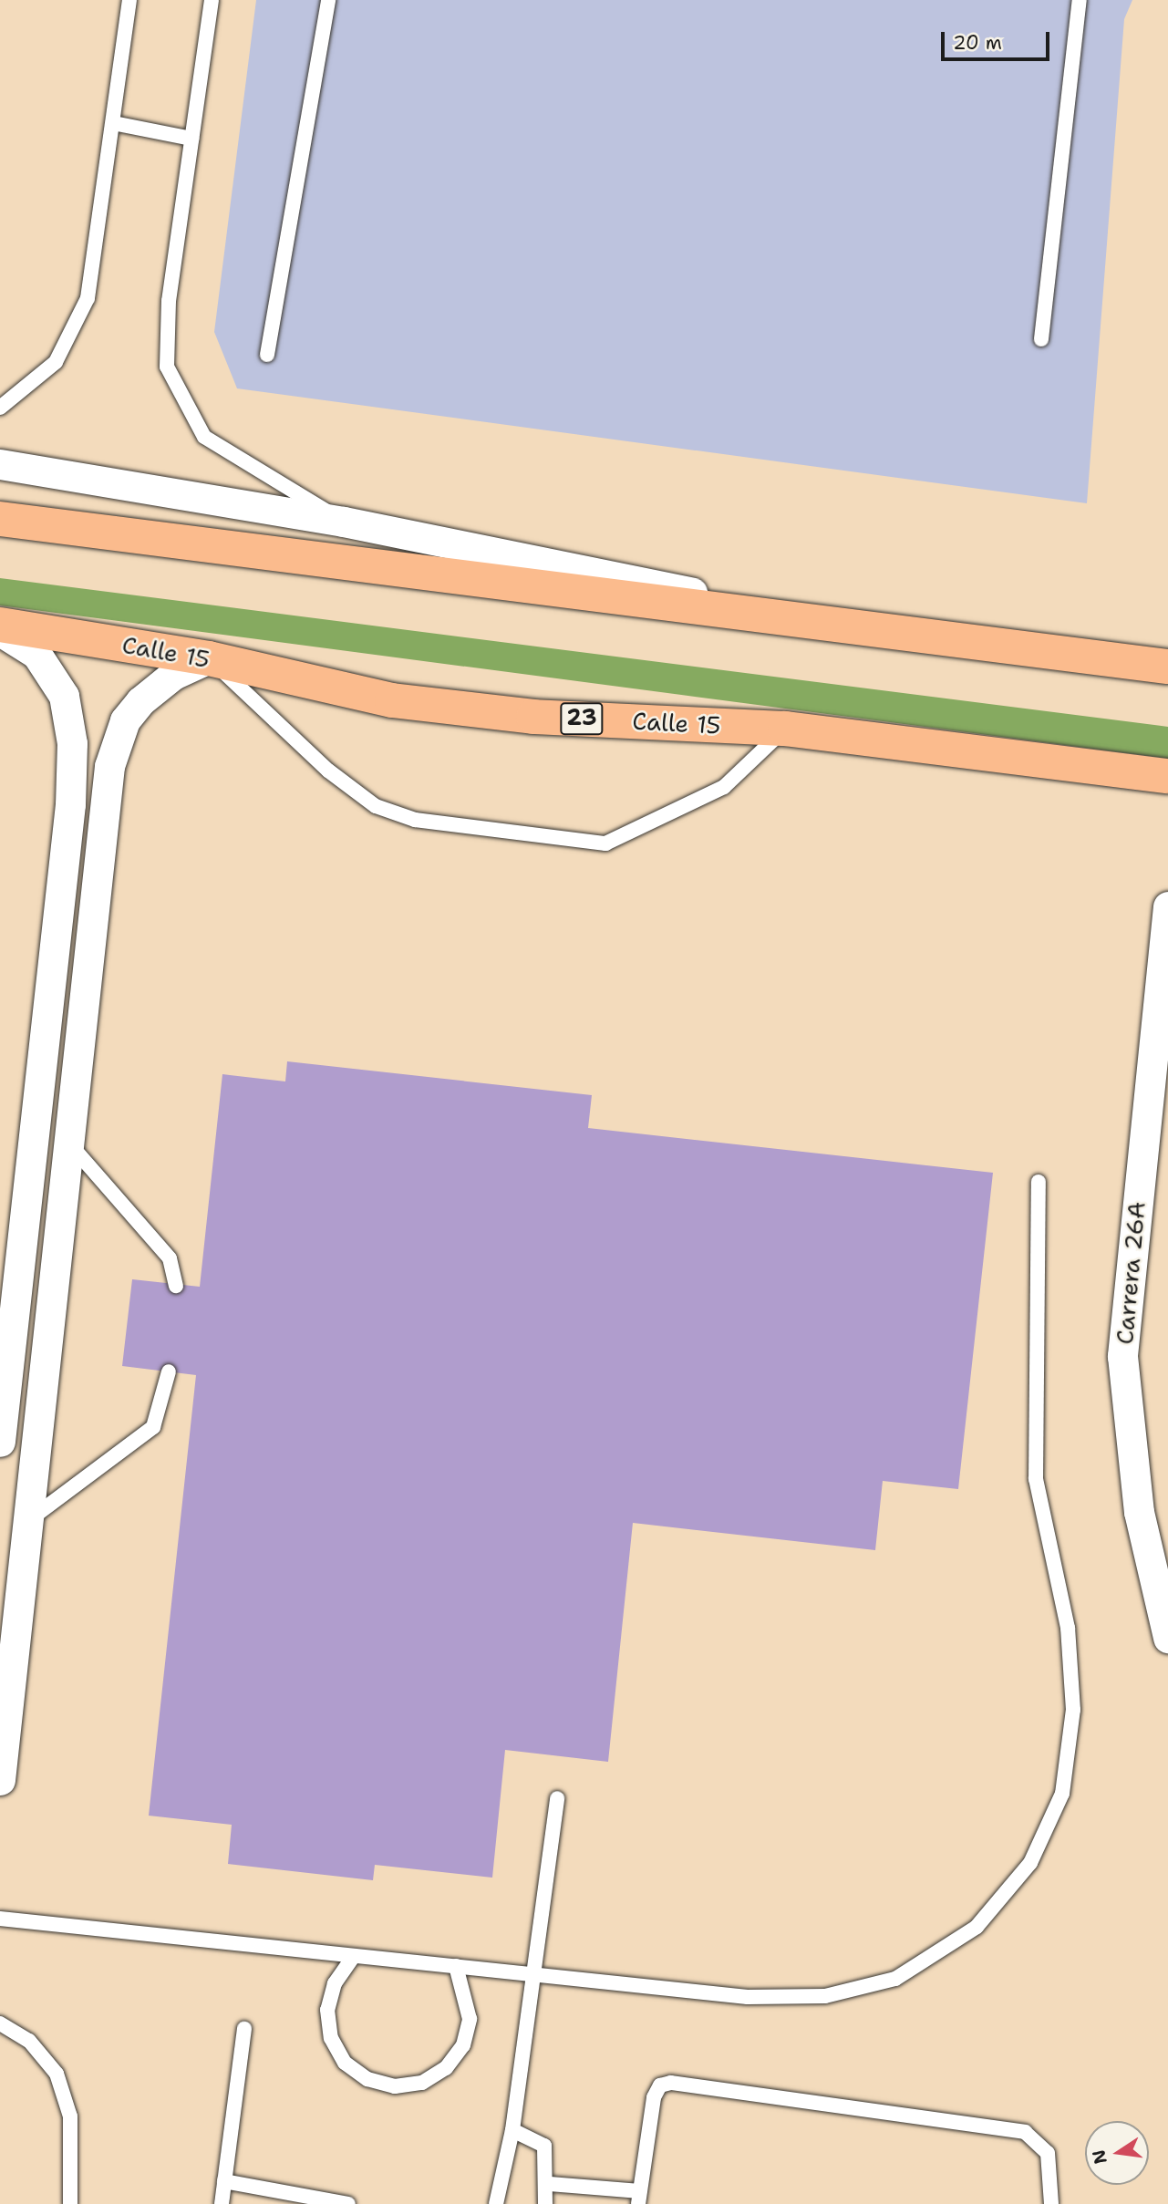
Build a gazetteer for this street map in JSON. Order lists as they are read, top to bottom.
{
  "streets": {
    "main road": ["Calle 15", "23"],
    "street": ["Carrera 26A"]
  },
  "scale_bar": "20 m",
  "north": "left"
}
